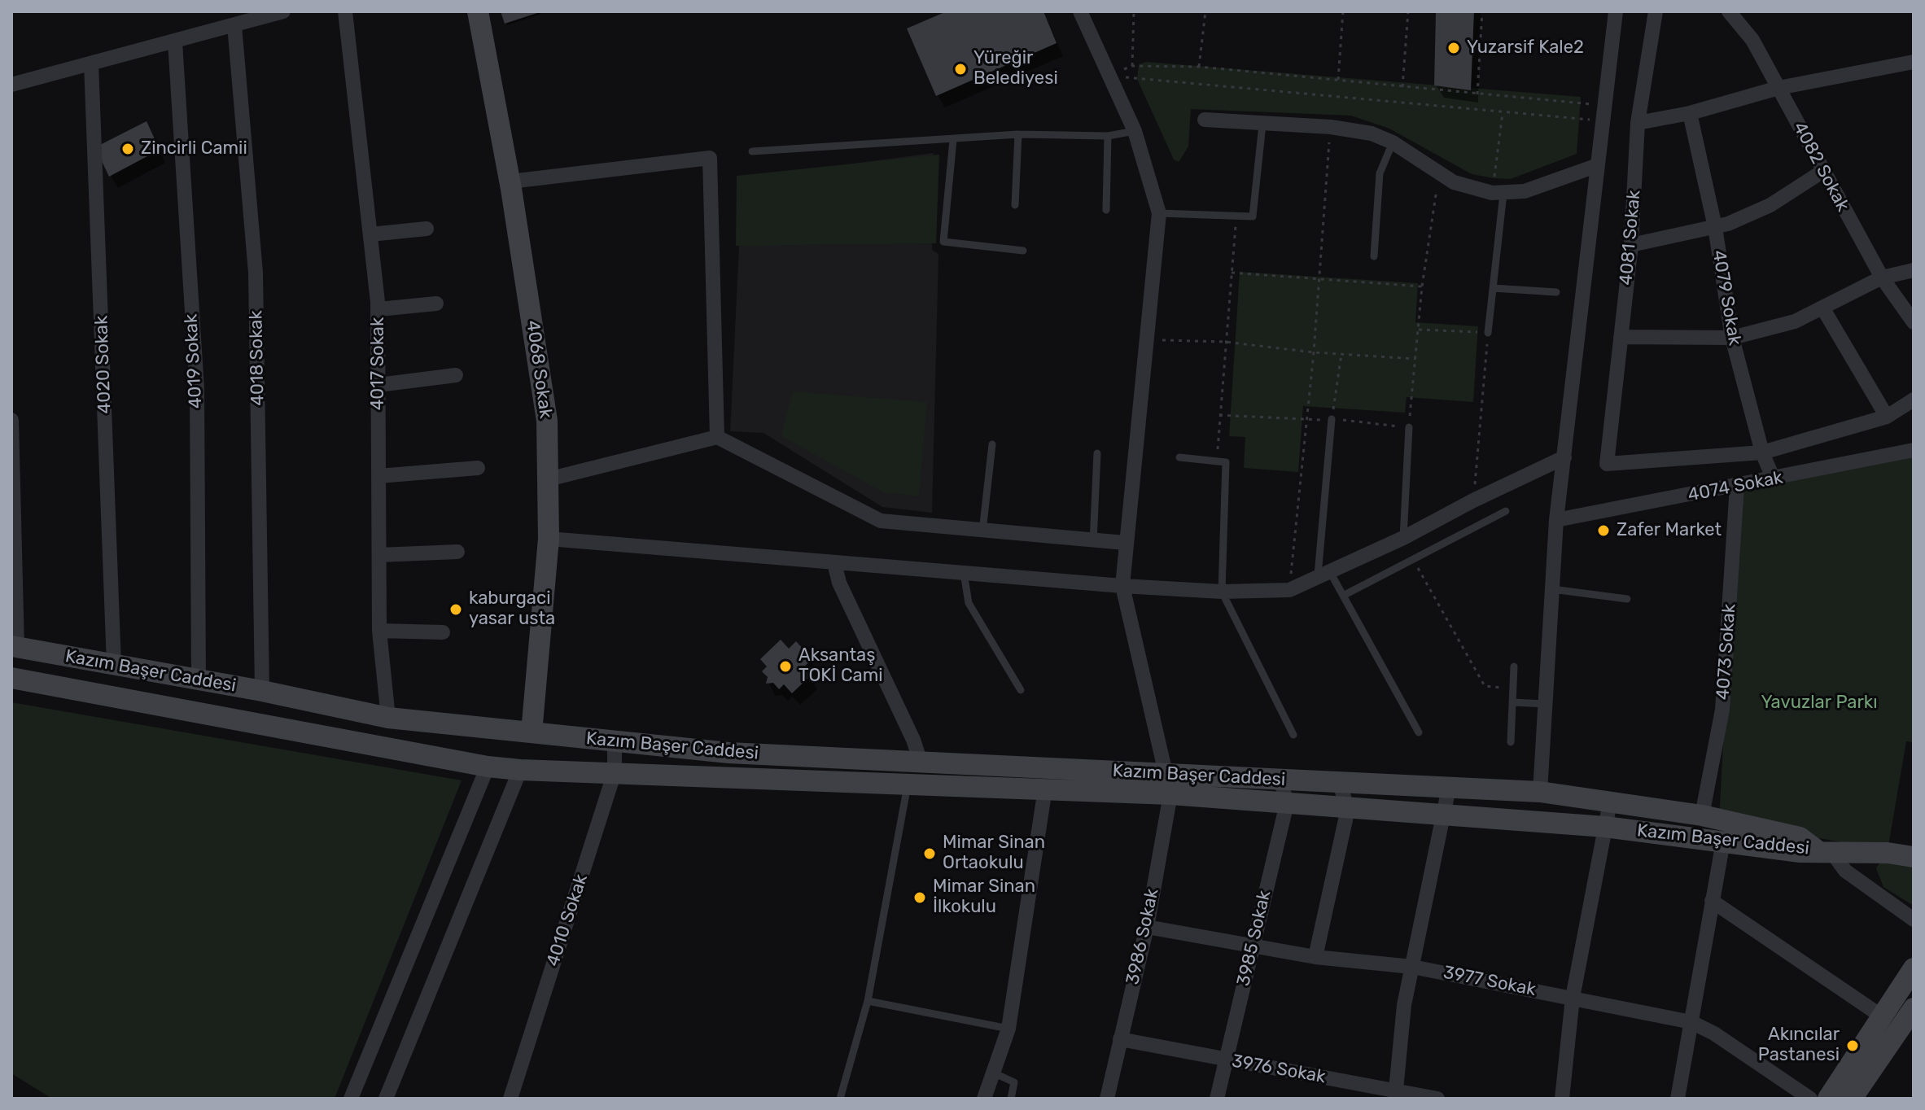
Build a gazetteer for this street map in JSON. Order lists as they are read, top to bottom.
{
  "streets": {
    "main road": ["4068 Sokak", "Kazım Başer Caddesi"],
    "street": [
      "4082 Sokak",
      "4081 Sokak",
      "4079 Sokak",
      "4018 Sokak",
      "4019 Sokak",
      "4017 Sokak",
      "4020 Sokak",
      "4074 Sokak",
      "4073 Sokak",
      "4010 Sokak",
      "3986 Sokak",
      "3985 Sokak",
      "3977 Sokak",
      "3976 Sokak"
    ]
  },
  "crossings": [
    ["4081 Sokak", "4079 Sokak"],
    ["4079 Sokak", "4074 Sokak"],
    ["4018 Sokak", "Kazım Başer Caddesi"],
    ["4019 Sokak", "Kazım Başer Caddesi"],
    ["4017 Sokak", "Kazım Başer Caddesi"],
    ["4020 Sokak", "Kazım Başer Caddesi"],
    ["4068 Sokak", "Kazım Başer Caddesi"],
    ["4074 Sokak", "4073 Sokak"],
    ["4073 Sokak", "Kazım Başer Caddesi"],
    ["Kazım Başer Caddesi", "4010 Sokak"],
    ["Kazım Başer Caddesi", "3986 Sokak"],
    ["Kazım Başer Caddesi", "3985 Sokak"],
    ["3986 Sokak", "3977 Sokak"],
    ["3986 Sokak", "3976 Sokak"],
    ["3985 Sokak", "3977 Sokak"],
    ["3985 Sokak", "3976 Sokak"]
  ],
  "parks": ["Yavuzlar Parkı"],
  "places": [
    "Yuzarsif Kale2",
    "Yüreğir Belediyesi",
    "Zincirli Camii",
    "Zafer Market",
    "kaburgaci yasar usta",
    "Aksantaş TOKİ Cami",
    "Mimar Sinan Ortaokulu",
    "Mimar Sinan İlkokulu",
    "Akıncılar Pastanesi"
  ]
}
